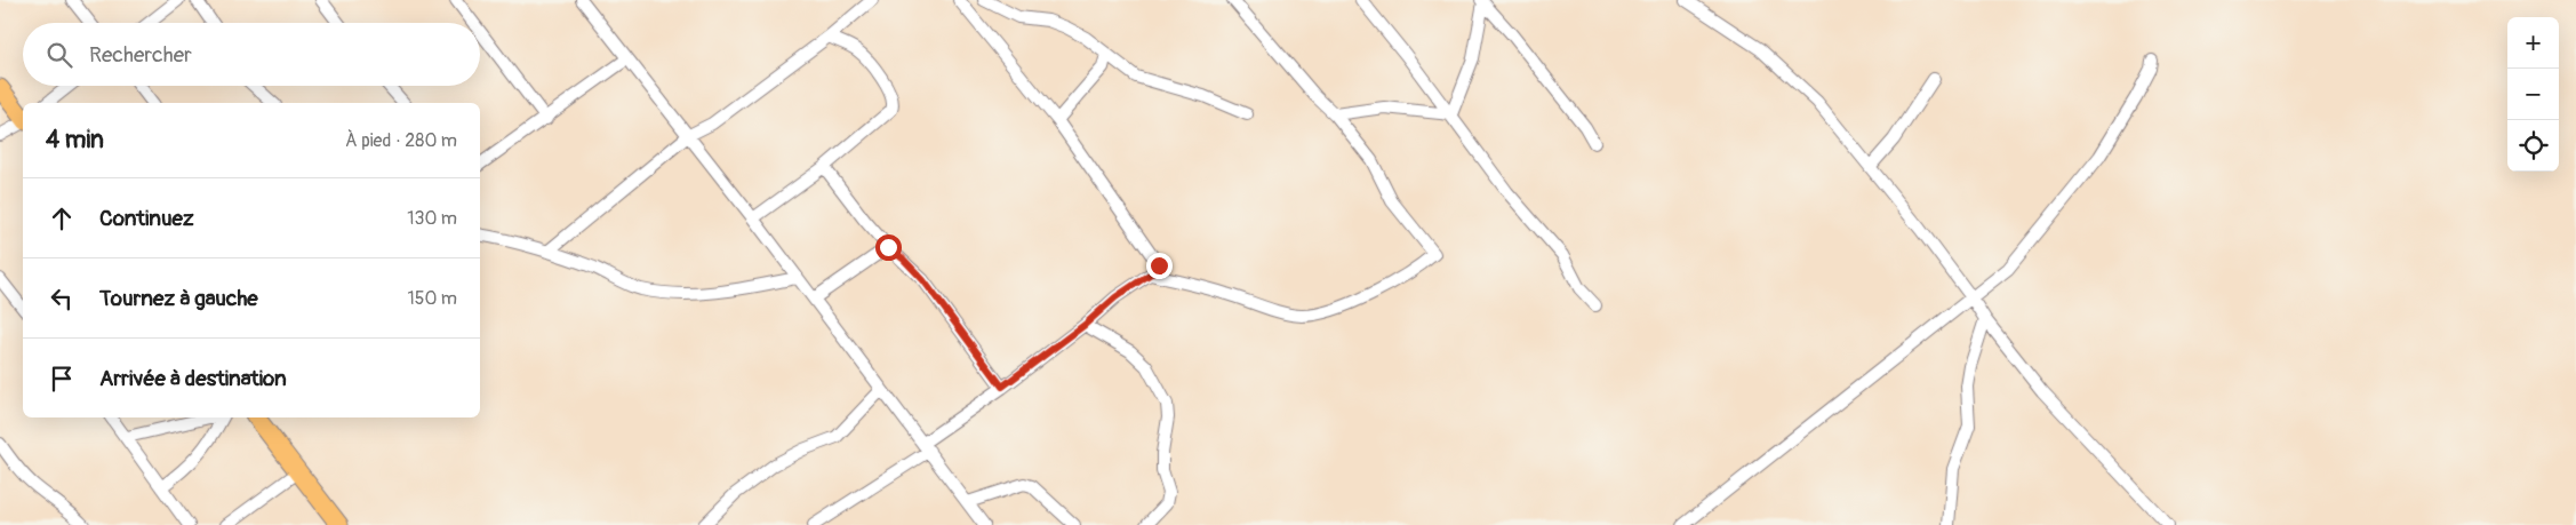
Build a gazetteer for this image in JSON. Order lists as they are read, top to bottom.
{
  "page": {
    "map_buttons": ["+", "−"],
    "search": "Rechercher",
    "heading": ["4 min", "À pied · 280 m"],
    "list": [
      ["Continuez", "130 m"],
      ["Tournez à gauche", "150 m"],
      "Arrivée à destination"
    ]
  }
}
